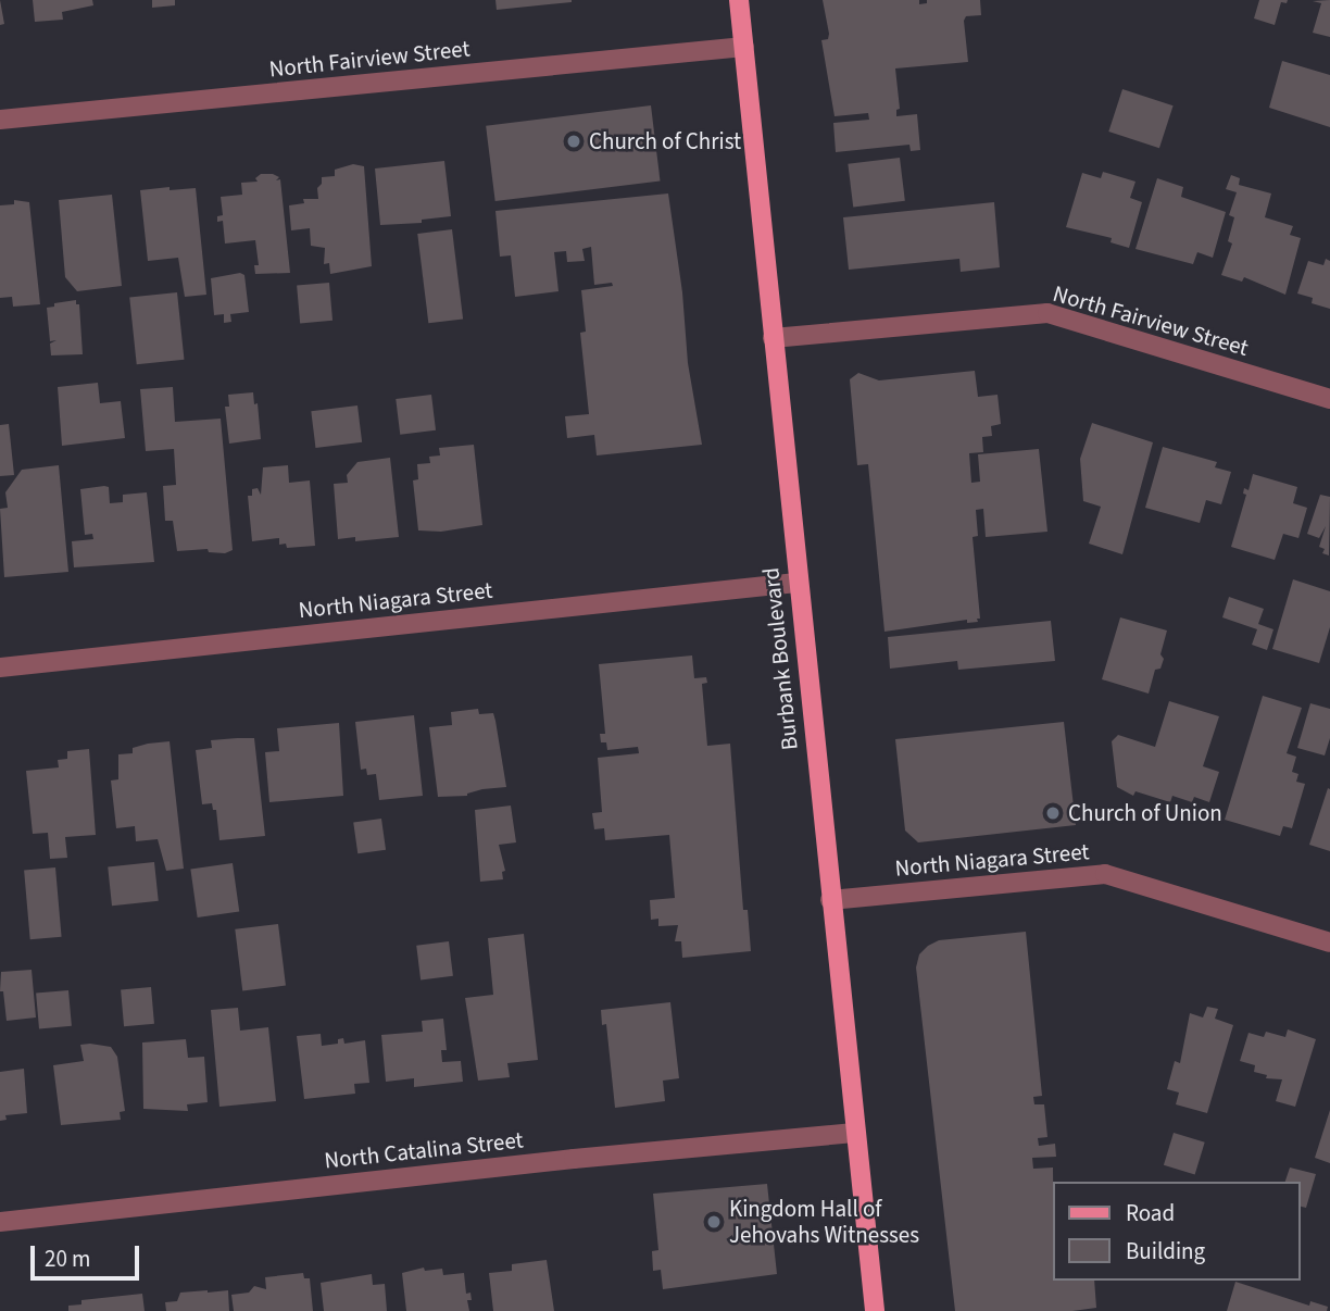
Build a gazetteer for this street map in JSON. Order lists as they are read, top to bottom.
{
  "streets": {
    "main road": ["Burbank Boulevard"],
    "street": ["North Fairview Street", "North Niagara Street", "North Catalina Street"]
  },
  "crossings": [
    ["North Fairview Street", "Burbank Boulevard"],
    ["North Niagara Street", "Burbank Boulevard"],
    ["Burbank Boulevard", "North Catalina Street"]
  ],
  "places": ["Church of Christ", "Church of Union", "Kingdom Hall of Jehovahs Witnesses"],
  "legend": ["Road", "Building"],
  "scale_bar": "20 m"
}
